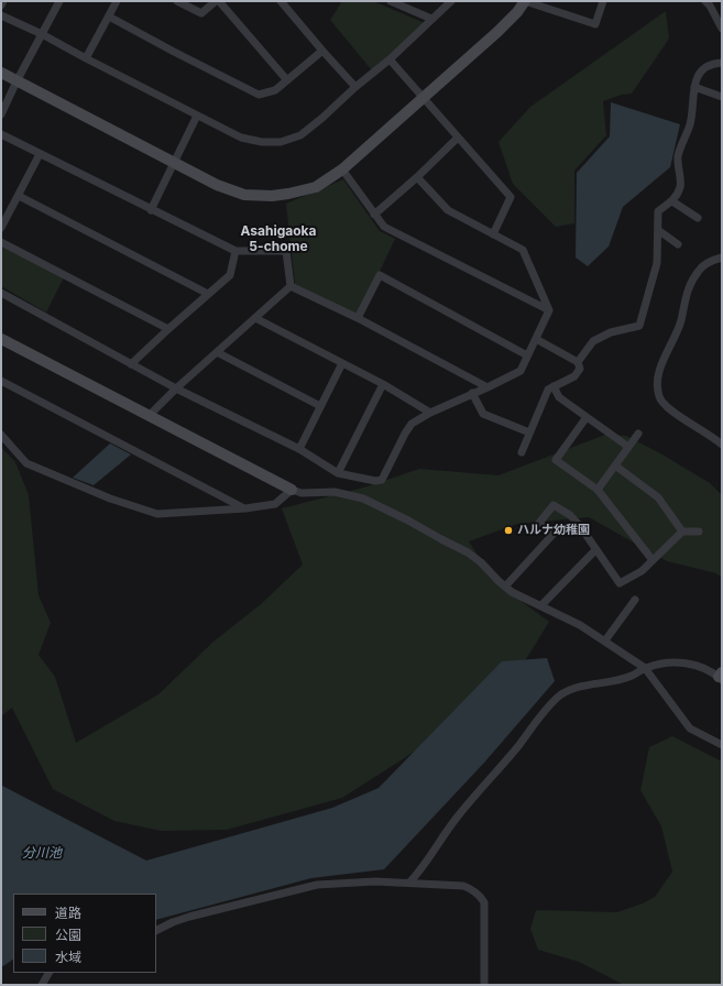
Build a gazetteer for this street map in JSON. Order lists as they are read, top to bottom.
{
  "districts": ["Asahigaoka 5-chome"],
  "water": ["分川池"],
  "places": ["ハルナ幼稚園"],
  "legend": ["道路", "公園", "水域"]
}
